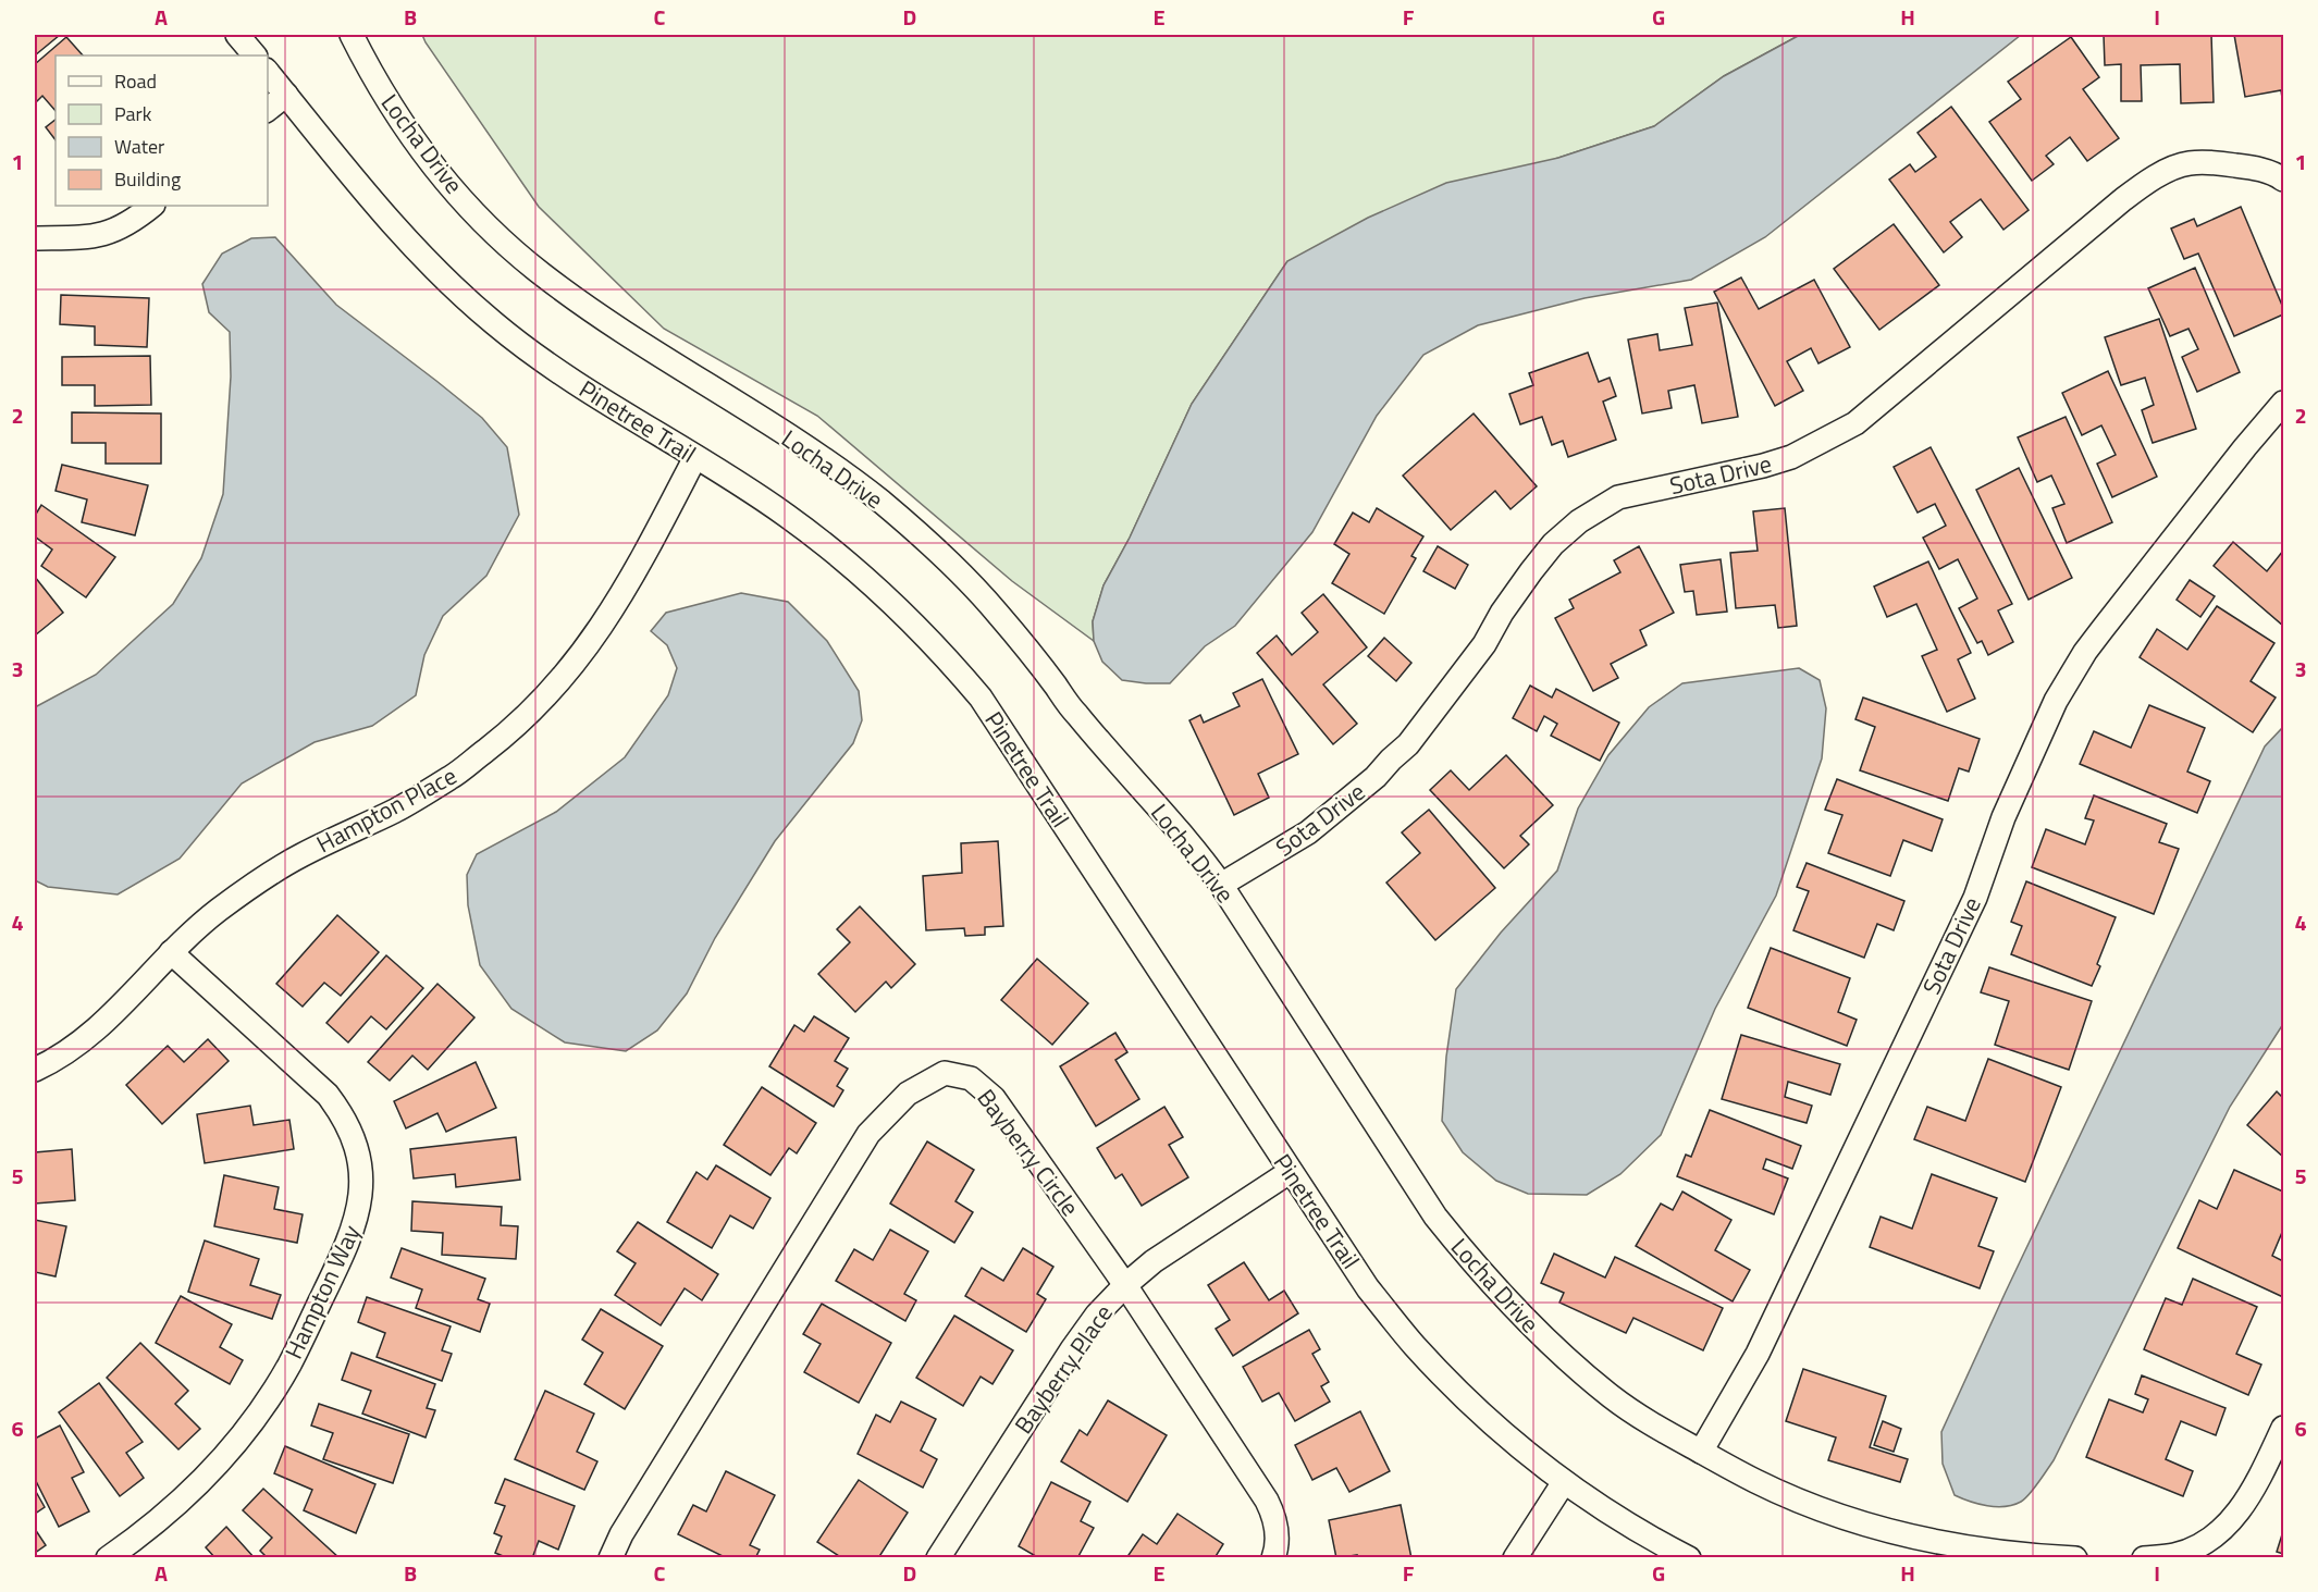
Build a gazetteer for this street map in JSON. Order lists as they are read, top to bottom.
{
  "streets": {
    "street": [
      "Locha Drive",
      "Pinetree Trail",
      "Sota Drive",
      "Hampton Place",
      "Bayberry Circle",
      "Hampton Way",
      "Bayberry Place"
    ]
  },
  "crossings": [
    ["Locha Drive", "Sota Drive"],
    ["Pinetree Trail", "Hampton Place"],
    ["Pinetree Trail", "Bayberry Place"],
    ["Hampton Place", "Hampton Way"],
    ["Bayberry Circle", "Bayberry Place"]
  ],
  "legend": [
    "Road",
    "Park",
    "Water",
    "Building"
  ],
  "grid": {
    "columns": [
      "A",
      "B",
      "C",
      "D",
      "E",
      "F",
      "G",
      "H",
      "I"
    ],
    "rows": [
      "1",
      "2",
      "3",
      "4",
      "5",
      "6"
    ]
  }
}
